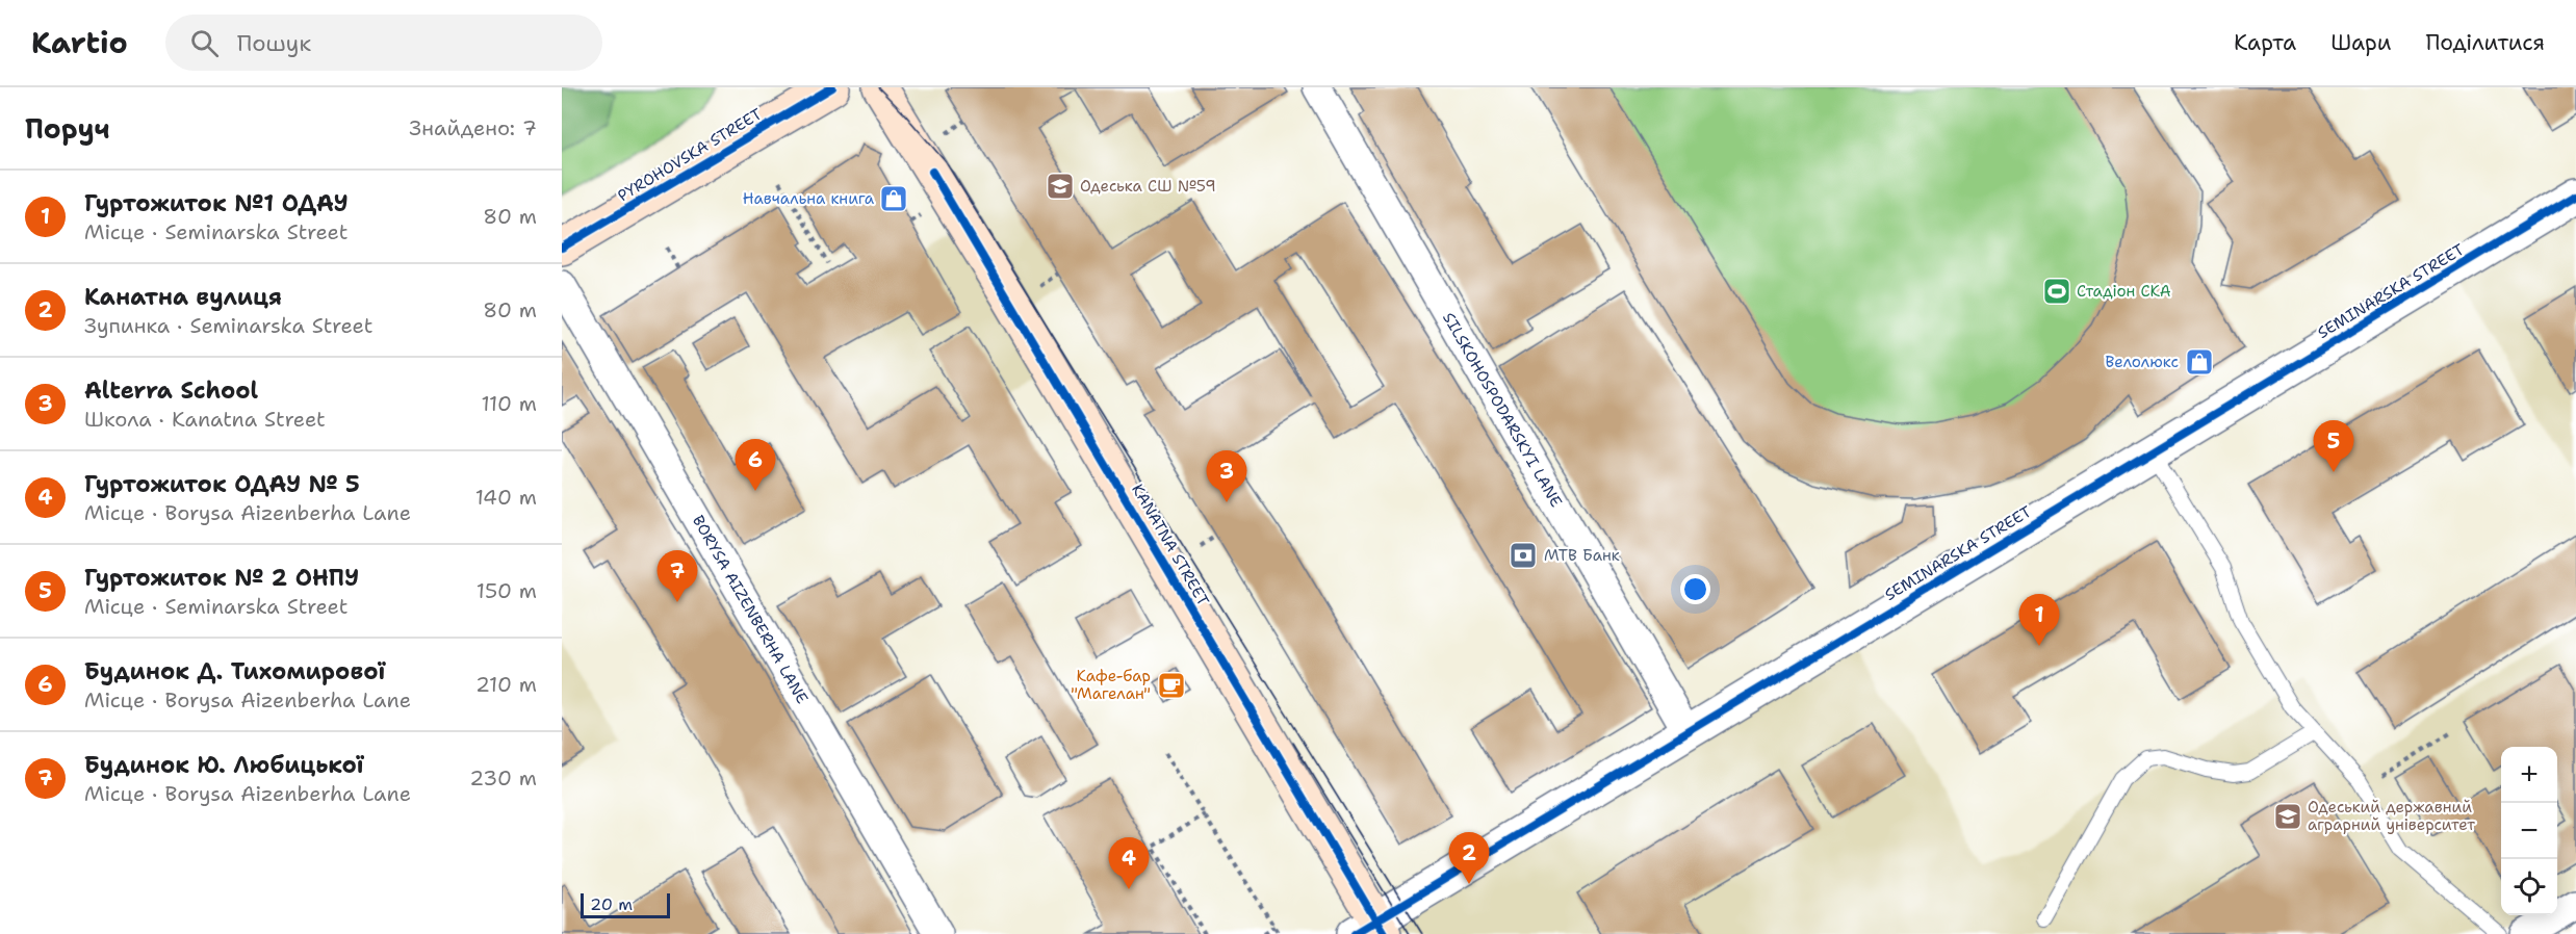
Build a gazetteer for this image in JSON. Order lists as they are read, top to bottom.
{
  "streets": {
    "main road": ["PYROHOVSKA STREET", "KANATNA STREET"],
    "street": ["SEMINARSKA STREET", "SILSKOHOSPODARSKYI LANE", "BORYSA AIZENBERHA LANE"]
  },
  "crossings": [
    ["SEMINARSKA STREET", "SILSKOHOSPODARSKYI LANE"],
    ["SEMINARSKA STREET", "KANATNA STREET"]
  ],
  "places": {
    "school or university": ["Одеська CШ №59", "Одеський державний аграрний університет"],
    "shop": ["Навчальна книга", "Велолюкс"],
    "sports": ["Стадіон СКА"],
    "bank": ["МТВ Банк"],
    "cafe": ["Кафе-бар \"Магелан\""]
  },
  "scale_bar": "20 m",
  "page": {
    "header": "Kartio",
    "search": "Пошук",
    "nav": ["Карта", "Шари", "Поділитися"],
    "heading": ["Поруч", "Знайдено: 7"],
    "list": [
      {
        "mark": "1",
        "name": "Гуртожиток №1 ОДАУ",
        "note": "Місце · Seminarska Street",
        "value": "80 m"
      },
      {
        "mark": "2",
        "name": "Канатна вулиця",
        "note": "Зупинка · Seminarska Street",
        "value": "80 m"
      },
      {
        "mark": "3",
        "name": "Alterra School",
        "note": "Школа · Kanatna Street",
        "value": "110 m"
      },
      {
        "mark": "4",
        "name": "Гуртожиток ОДАУ № 5",
        "note": "Місце · Borysa Aizenberha Lane",
        "value": "140 m"
      },
      {
        "mark": "5",
        "name": "Гуртожиток № 2 ОНПУ",
        "note": "Місце · Seminarska Street",
        "value": "150 m"
      },
      {
        "mark": "6",
        "name": "Будинок Д. Тихомирової",
        "note": "Місце · Borysa Aizenberha Lane",
        "value": "210 m"
      },
      {
        "mark": "7",
        "name": "Будинок Ю. Любицької",
        "note": "Місце · Borysa Aizenberha Lane",
        "value": "230 m"
      }
    ],
    "pins": [
      "5",
      "6",
      "3",
      "7",
      "1",
      "2",
      "4"
    ],
    "map_buttons": ["+", "−"],
    "scale": "20 m"
  }
}
